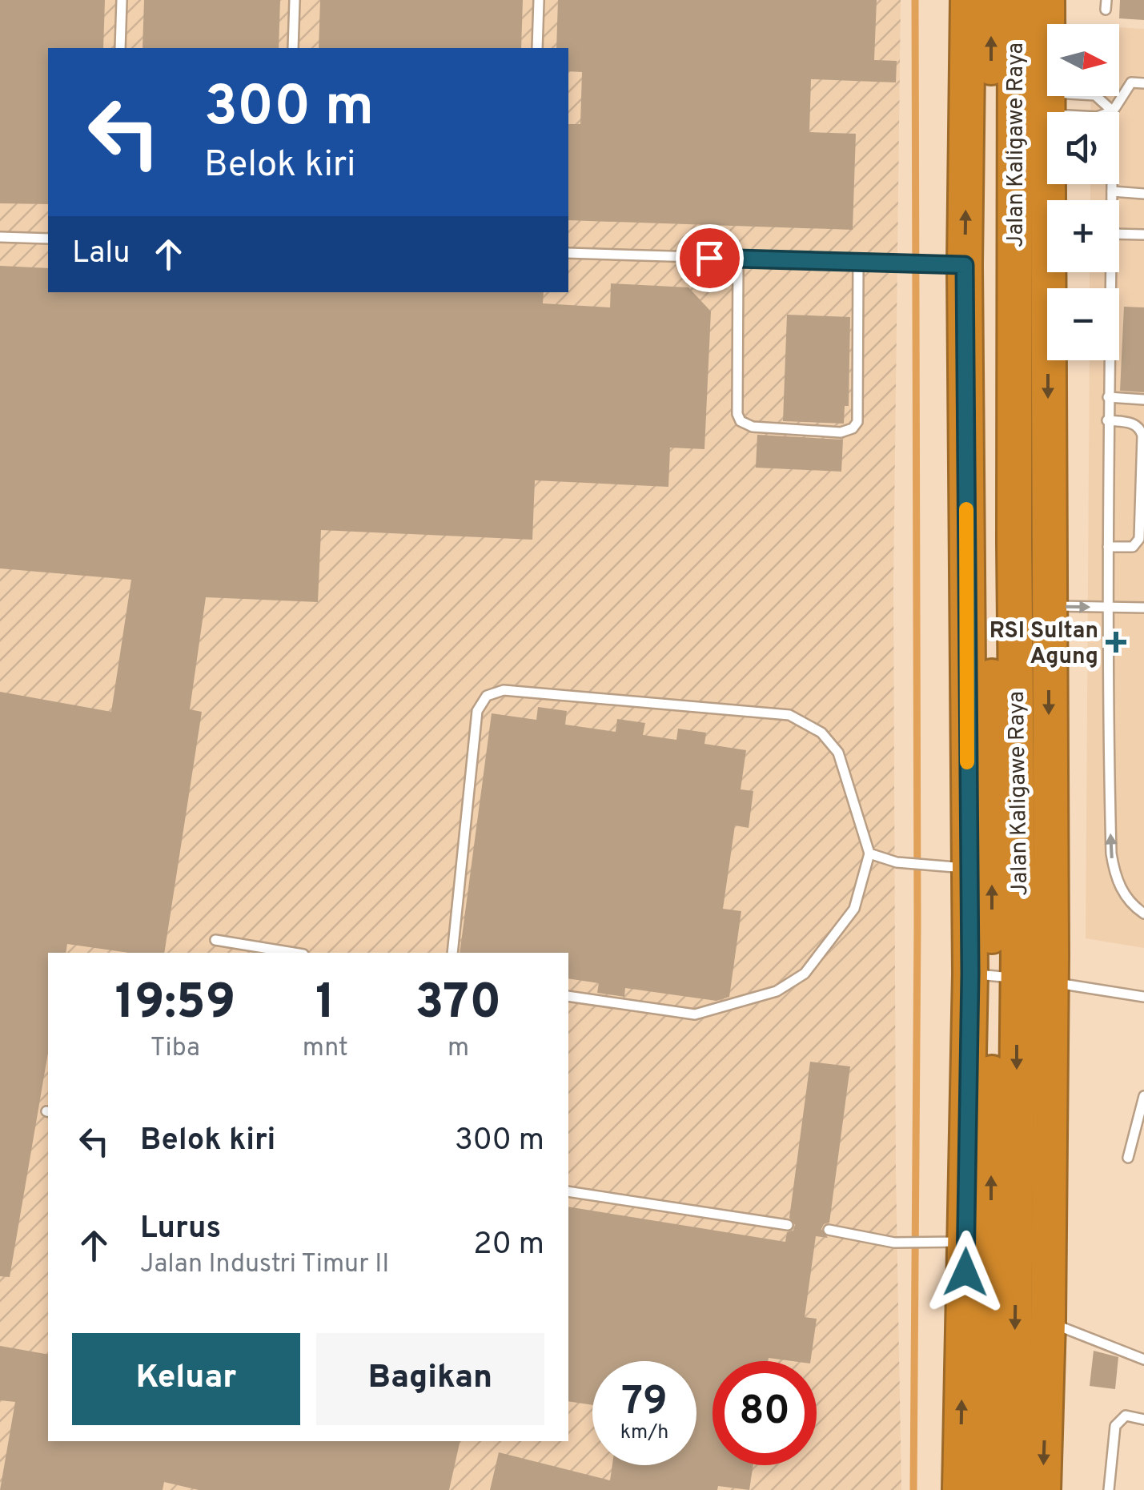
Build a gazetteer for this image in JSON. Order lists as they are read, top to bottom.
{
  "streets": {
    "highway": ["Jalan Kaligawe Raya"]
  },
  "places": {
    "health": ["RSI Sultan Agung"]
  },
  "north": "right",
  "page": {
    "map_buttons": ["+", "−"],
    "turn": ["300 m", "Belok kiri"],
    "then": "Lalu",
    "eta": [
      "19:59",
      "Tiba",
      "1",
      "mnt",
      "370",
      "m"
    ],
    "list": [
      {
        "name": "Belok kiri",
        "value": "300 m"
      },
      {
        "name": "Lurus",
        "note": "Jalan Industri Timur II",
        "value": "20 m"
      }
    ],
    "buttons": ["Keluar", "Bagikan"],
    "speed": "79 km/h",
    "limit": "80"
  }
}
